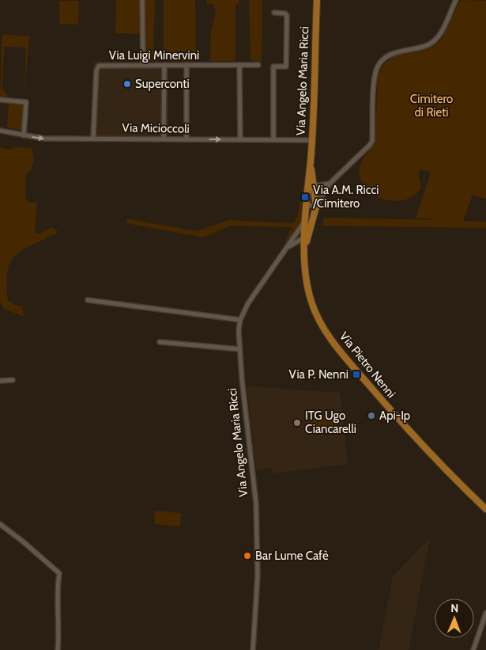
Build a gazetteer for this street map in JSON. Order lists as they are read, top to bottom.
{
  "streets": {
    "main road": ["Via Angelo Maria Ricci", "Via Pietro Nenni"],
    "street": ["Via Luigi Minervini", "Via Micioccoli"]
  },
  "crossings": [
    ["Via Luigi Minervini", "Via Micioccoli"],
    ["Via Angelo Maria Ricci", "Via Micioccoli"],
    ["Via Angelo Maria Ricci", "Via Pietro Nenni"]
  ],
  "one_way": ["Via Micioccoli"],
  "parks": ["Cimitero di Rieti"],
  "places": {
    "other": [
      "Superconti",
      "Api-Ip",
      "ITG Ugo Ciancarelli",
      "Bar Lume Cafè"
    ],
    "transit": ["Via A.M. Ricci /Cimitero", "Via P. Nenni"]
  },
  "north": "top"
}
